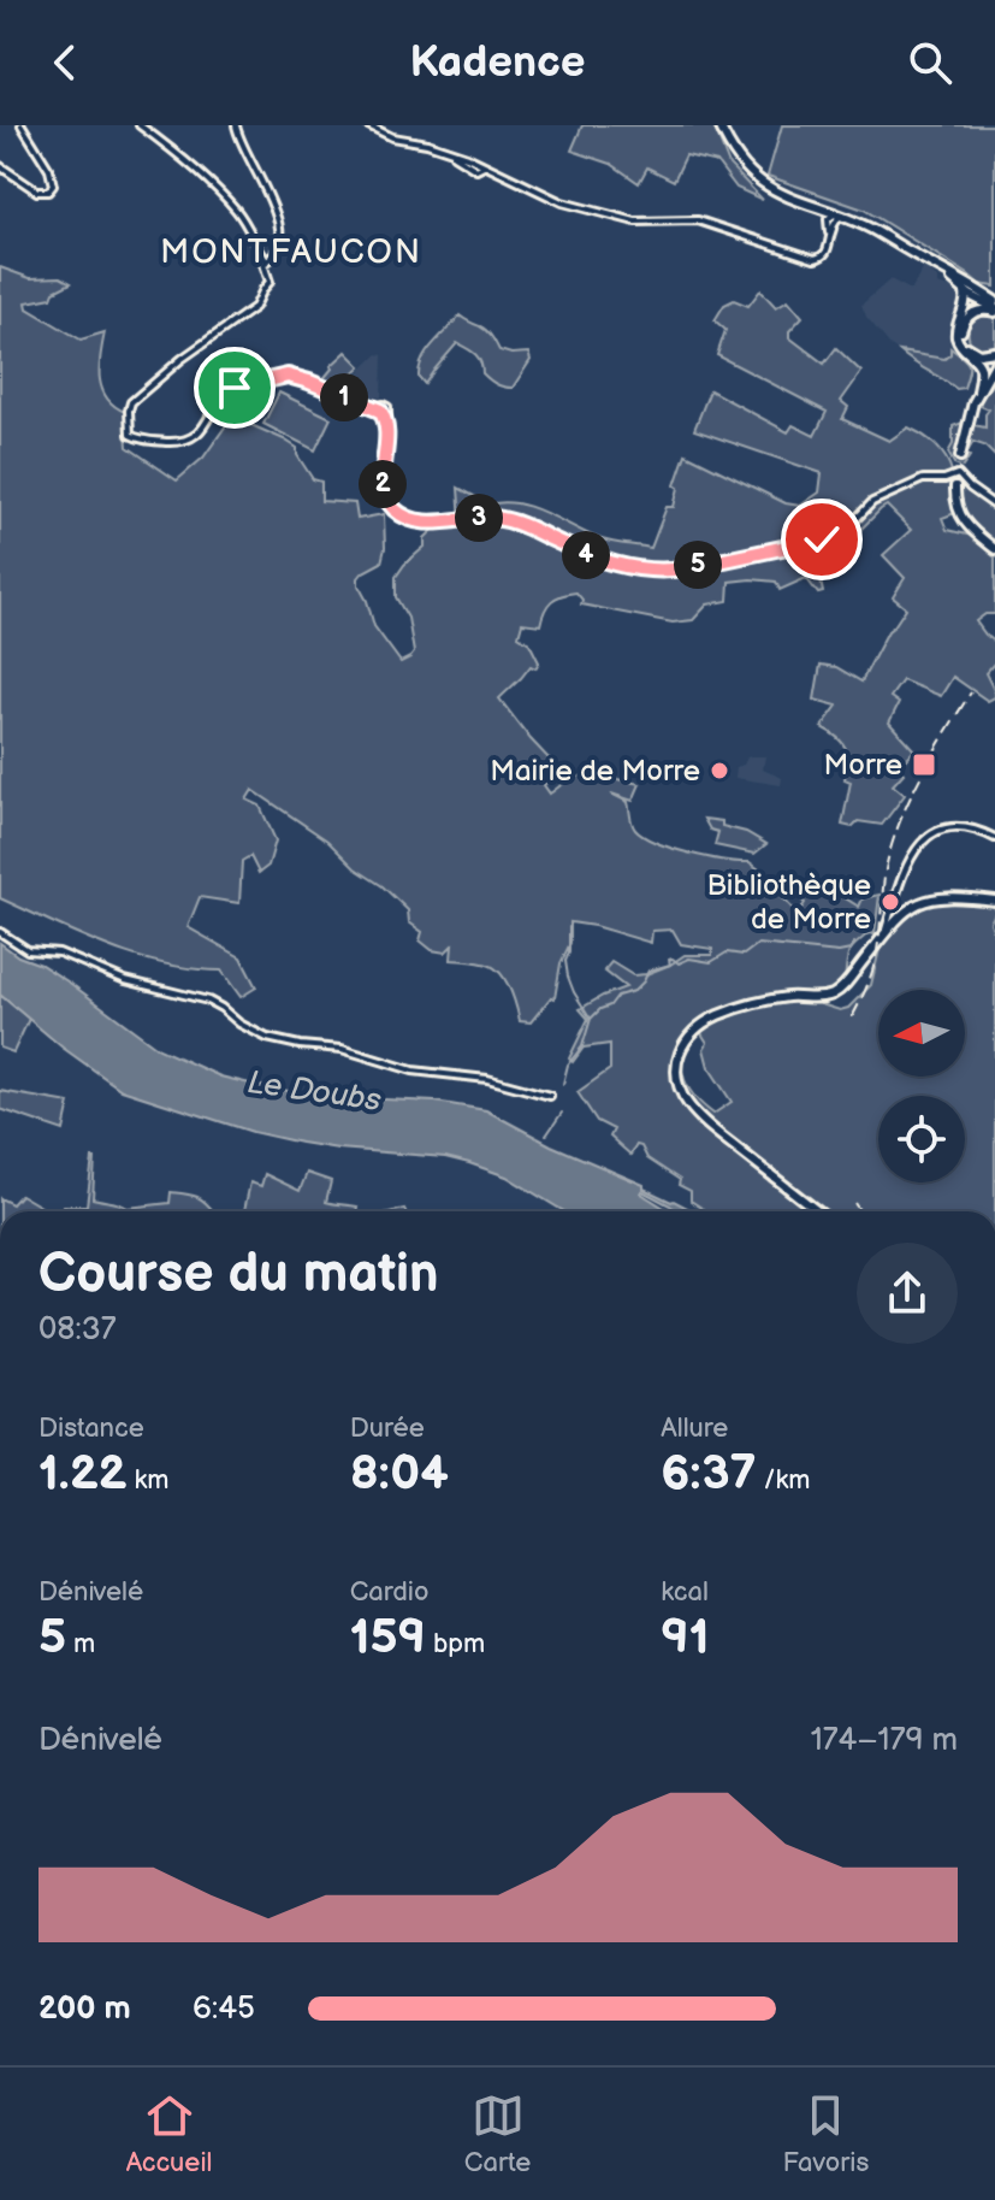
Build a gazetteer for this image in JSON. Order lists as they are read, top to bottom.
{
  "districts": ["MONTFAUCON"],
  "water": ["Le Doubs"],
  "places": {
    "transit": ["Morre"],
    "other": ["Mairie de Morre", "Bibliothèque de Morre"]
  },
  "north": "left",
  "page": {
    "header": "Kadence",
    "pins": [
      "1",
      "2",
      "3",
      "4",
      "5"
    ],
    "heading": ["Course du matin", "08:37"],
    "stats": [
      ["Distance", "1.22 km"],
      ["Durée", "8:04"],
      ["Allure", "6:37 /km"],
      ["Dénivelé", "5 m"],
      ["Cardio", "159 bpm"],
      ["kcal", "91"]
    ],
    "chart": ["Dénivelé", "174–179 m"],
    "list": [
      {
        "name": "200 m",
        "note": "6:45"
      }
    ],
    "tabs": ["Accueil", "Carte", "Favoris"]
  }
}
